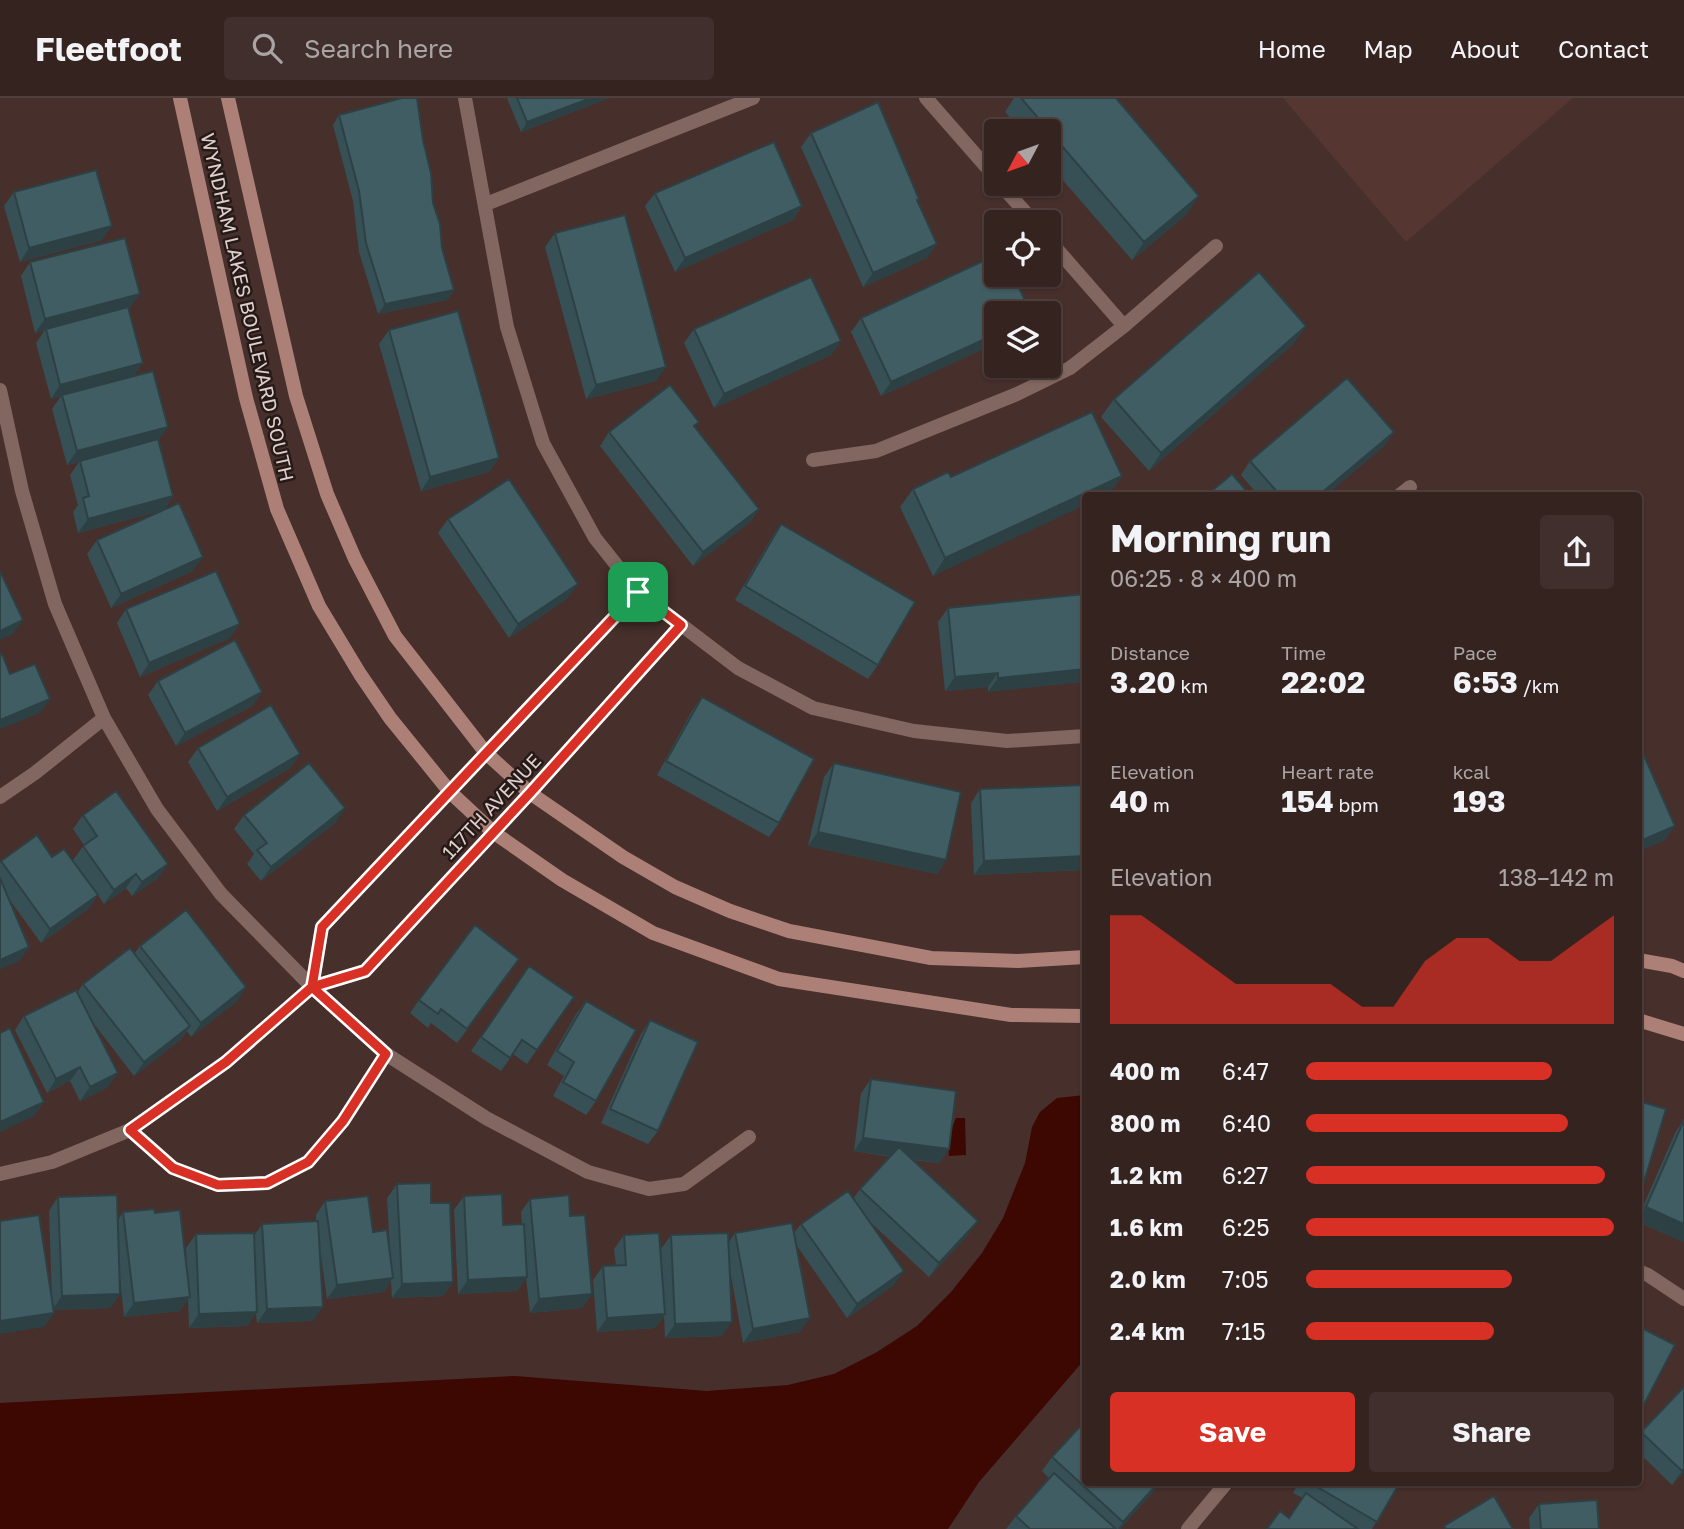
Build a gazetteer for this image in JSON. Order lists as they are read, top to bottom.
{
  "streets": {
    "street": ["WYNDHAM LAKES BOULEVARD SOUTH", "117TH AVENUE"]
  },
  "crossings": [
    ["WYNDHAM LAKES BOULEVARD SOUTH", "117TH AVENUE"]
  ],
  "north": "bottom left",
  "page": {
    "header": "Fleetfoot",
    "search": "Search here",
    "nav": [
      "Home",
      "Map",
      "About",
      "Contact"
    ],
    "heading": ["Morning run", "06:25 · 8 × 400 m"],
    "stats": [
      ["Distance", "3.20 km"],
      ["Time", "22:02"],
      ["Pace", "6:53 /km"],
      ["Elevation", "40 m"],
      ["Heart rate", "154 bpm"],
      ["kcal", "193"]
    ],
    "chart": ["Elevation", "138–142 m"],
    "list": [
      {
        "name": "400 m",
        "note": "6:47"
      },
      {
        "name": "800 m",
        "note": "6:40"
      },
      {
        "name": "1.2 km",
        "note": "6:27"
      },
      {
        "name": "1.6 km",
        "note": "6:25"
      },
      {
        "name": "2.0 km",
        "note": "7:05"
      },
      {
        "name": "2.4 km",
        "note": "7:15"
      }
    ],
    "buttons": ["Save", "Share"]
  }
}
